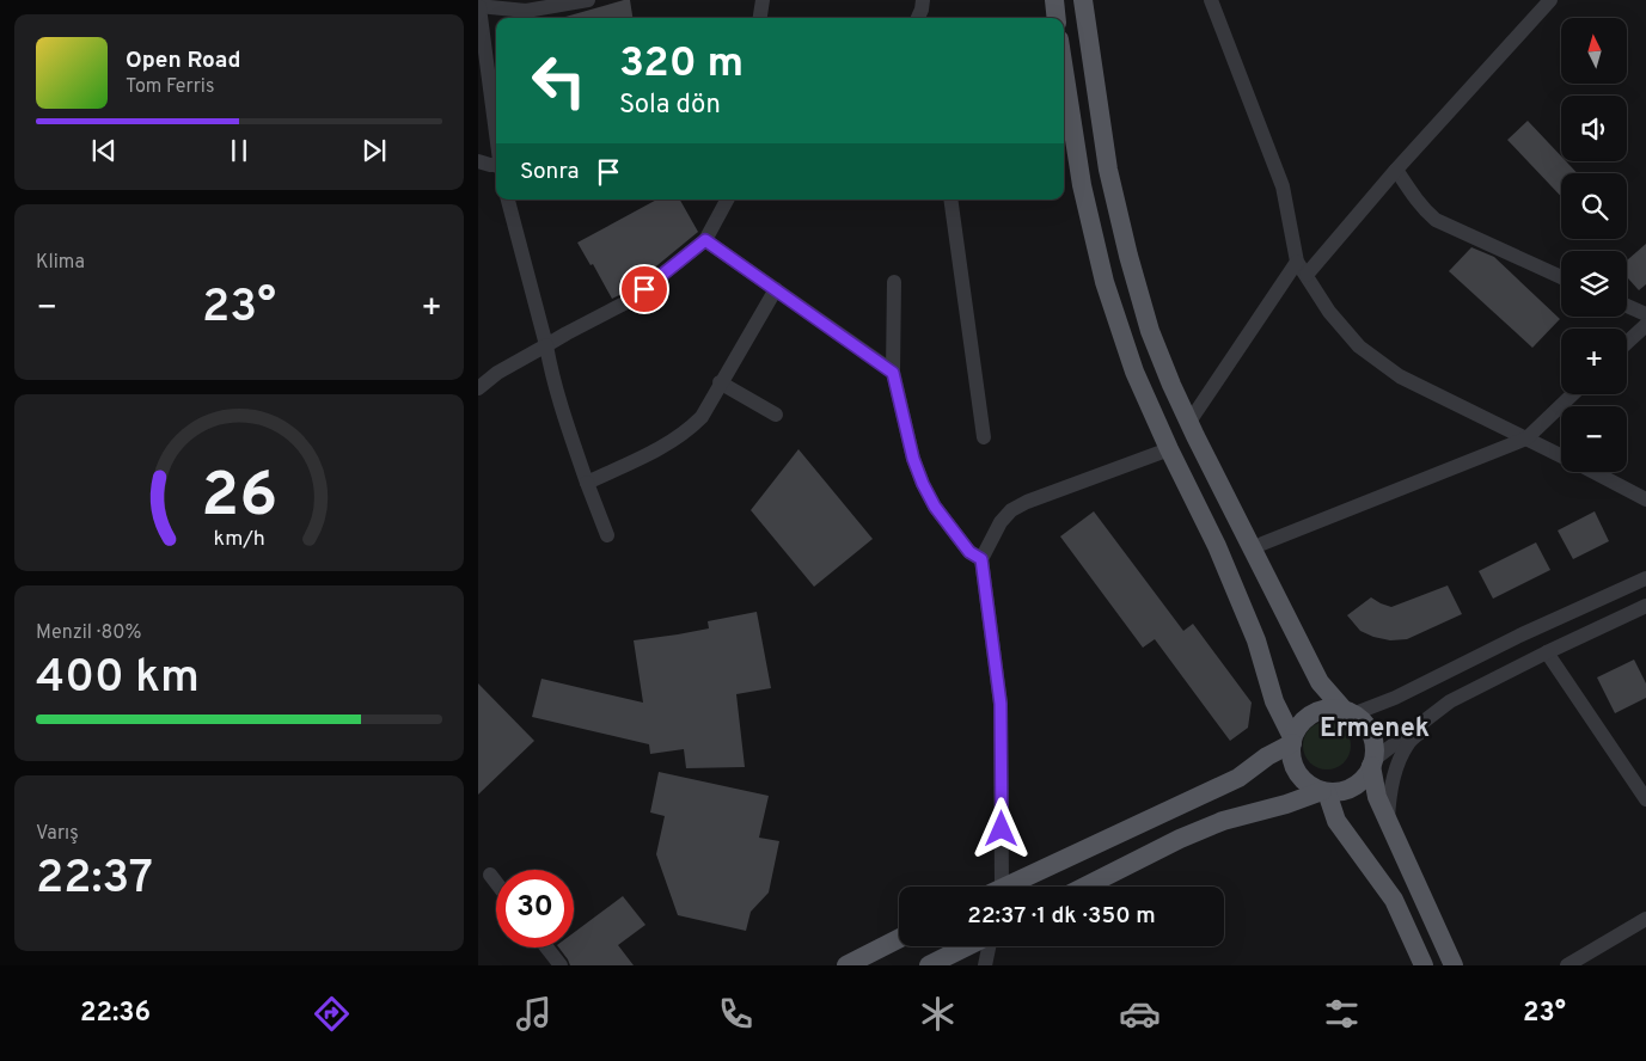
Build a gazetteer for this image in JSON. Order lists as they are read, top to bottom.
{
  "districts": ["Ermenek"],
  "north": "top",
  "page": {
    "map_buttons": ["+", "−"],
    "turn": ["320 m", "Sola dön"],
    "song": ["Open Road", "Tom Ferris"],
    "then": "Sonra",
    "tile": [
      "Klima",
      ["Menzil · 80%", "400 km"],
      ["Varış", "22:37"]
    ],
    "heat": ["−", "23°", "+"],
    "limit": "30",
    "trip": "22:37 · 1 dk · 350 m",
    "tabs": ["22:36", "23°"],
    "gauge": ["26", "km/h"]
  }
}
